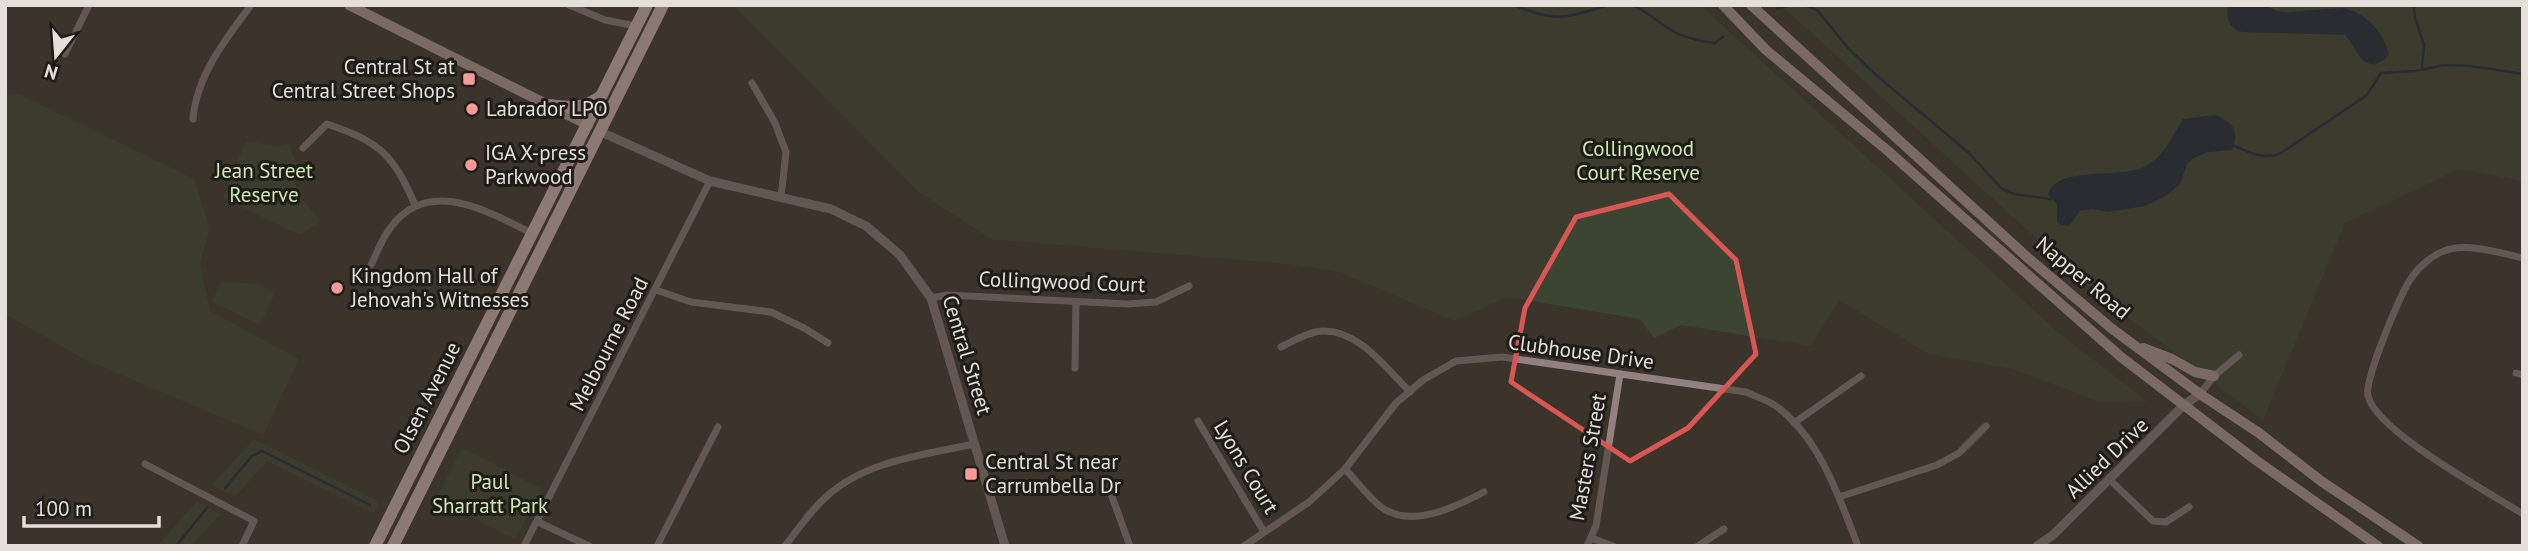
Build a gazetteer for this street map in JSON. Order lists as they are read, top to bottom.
{
  "streets": {
    "main road": ["Napper Road", "Olsen Avenue"],
    "street": [
      "Collingwood Court",
      "Melbourne Road",
      "Clubhouse Drive",
      "Central Street",
      "Masters Street",
      "Allied Drive",
      "Lyons Court"
    ]
  },
  "crossings": [
    ["Napper Road", "Allied Drive"],
    ["Collingwood Court", "Central Street"],
    ["Melbourne Road", "Central Street"],
    ["Clubhouse Drive", "Masters Street"],
    ["Clubhouse Drive", "Lyons Court"],
    ["Central Street", "Olsen Avenue"]
  ],
  "parks": ["Collingwood Court Reserve", "Jean Street Reserve", "Paul Sharratt Park"],
  "places": {
    "transit": ["Central St at Central Street Shops", "Central St near Carrumbella Dr"],
    "other": ["Labrador LPO", "IGA X-press Parkwood", "Kingdom Hall of Jehovah's Witnesses"]
  },
  "scale_bar": "100 m",
  "north": "bottom"
}
